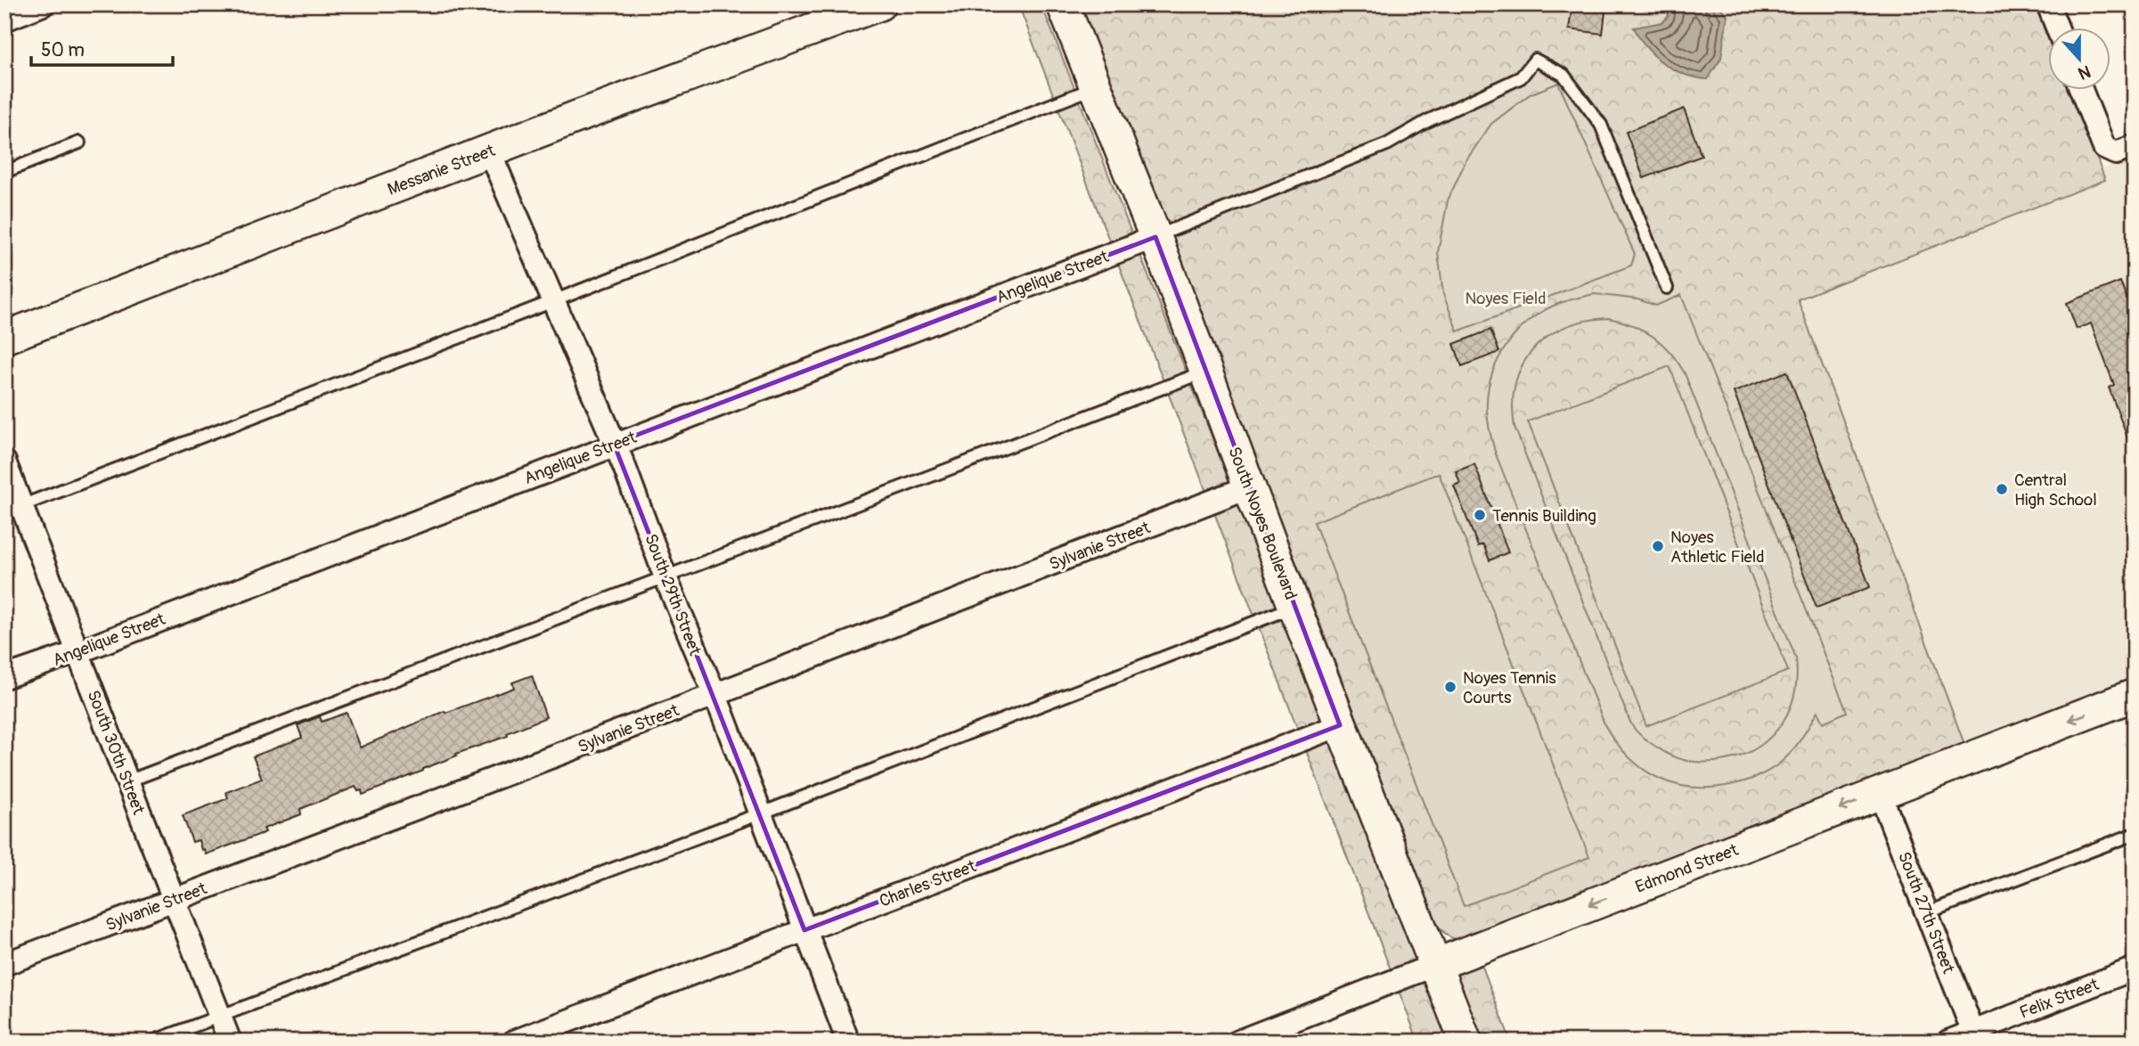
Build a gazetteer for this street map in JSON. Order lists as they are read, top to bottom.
{
  "streets": {
    "street": [
      "Messanie Street",
      "Angelique Street",
      "South Noyes Boulevard",
      "Sylvanie Street",
      "South 29th Street",
      "South 30th Street",
      "Edmond Street",
      "Charles Street",
      "South 27th Street",
      "Felix Street"
    ]
  },
  "crossings": [
    ["Messanie Street", "South 29th Street"],
    ["Angelique Street", "South Noyes Boulevard"],
    ["Angelique Street", "South 29th Street"],
    ["Angelique Street", "South 30th Street"],
    ["South Noyes Boulevard", "Sylvanie Street"],
    ["South Noyes Boulevard", "Edmond Street"],
    ["South Noyes Boulevard", "Charles Street"],
    ["Sylvanie Street", "South 29th Street"],
    ["Sylvanie Street", "South 30th Street"],
    ["South 29th Street", "Charles Street"],
    ["Edmond Street", "South 27th Street"],
    ["South 27th Street", "Felix Street"]
  ],
  "one_way": ["Edmond Street"],
  "parks": ["Noyes Field"],
  "places": [
    "Central High School",
    "Tennis Building",
    "Noyes Athletic Field",
    "Noyes Tennis Courts"
  ],
  "scale_bar": "50 m",
  "north": "bottom"
}
